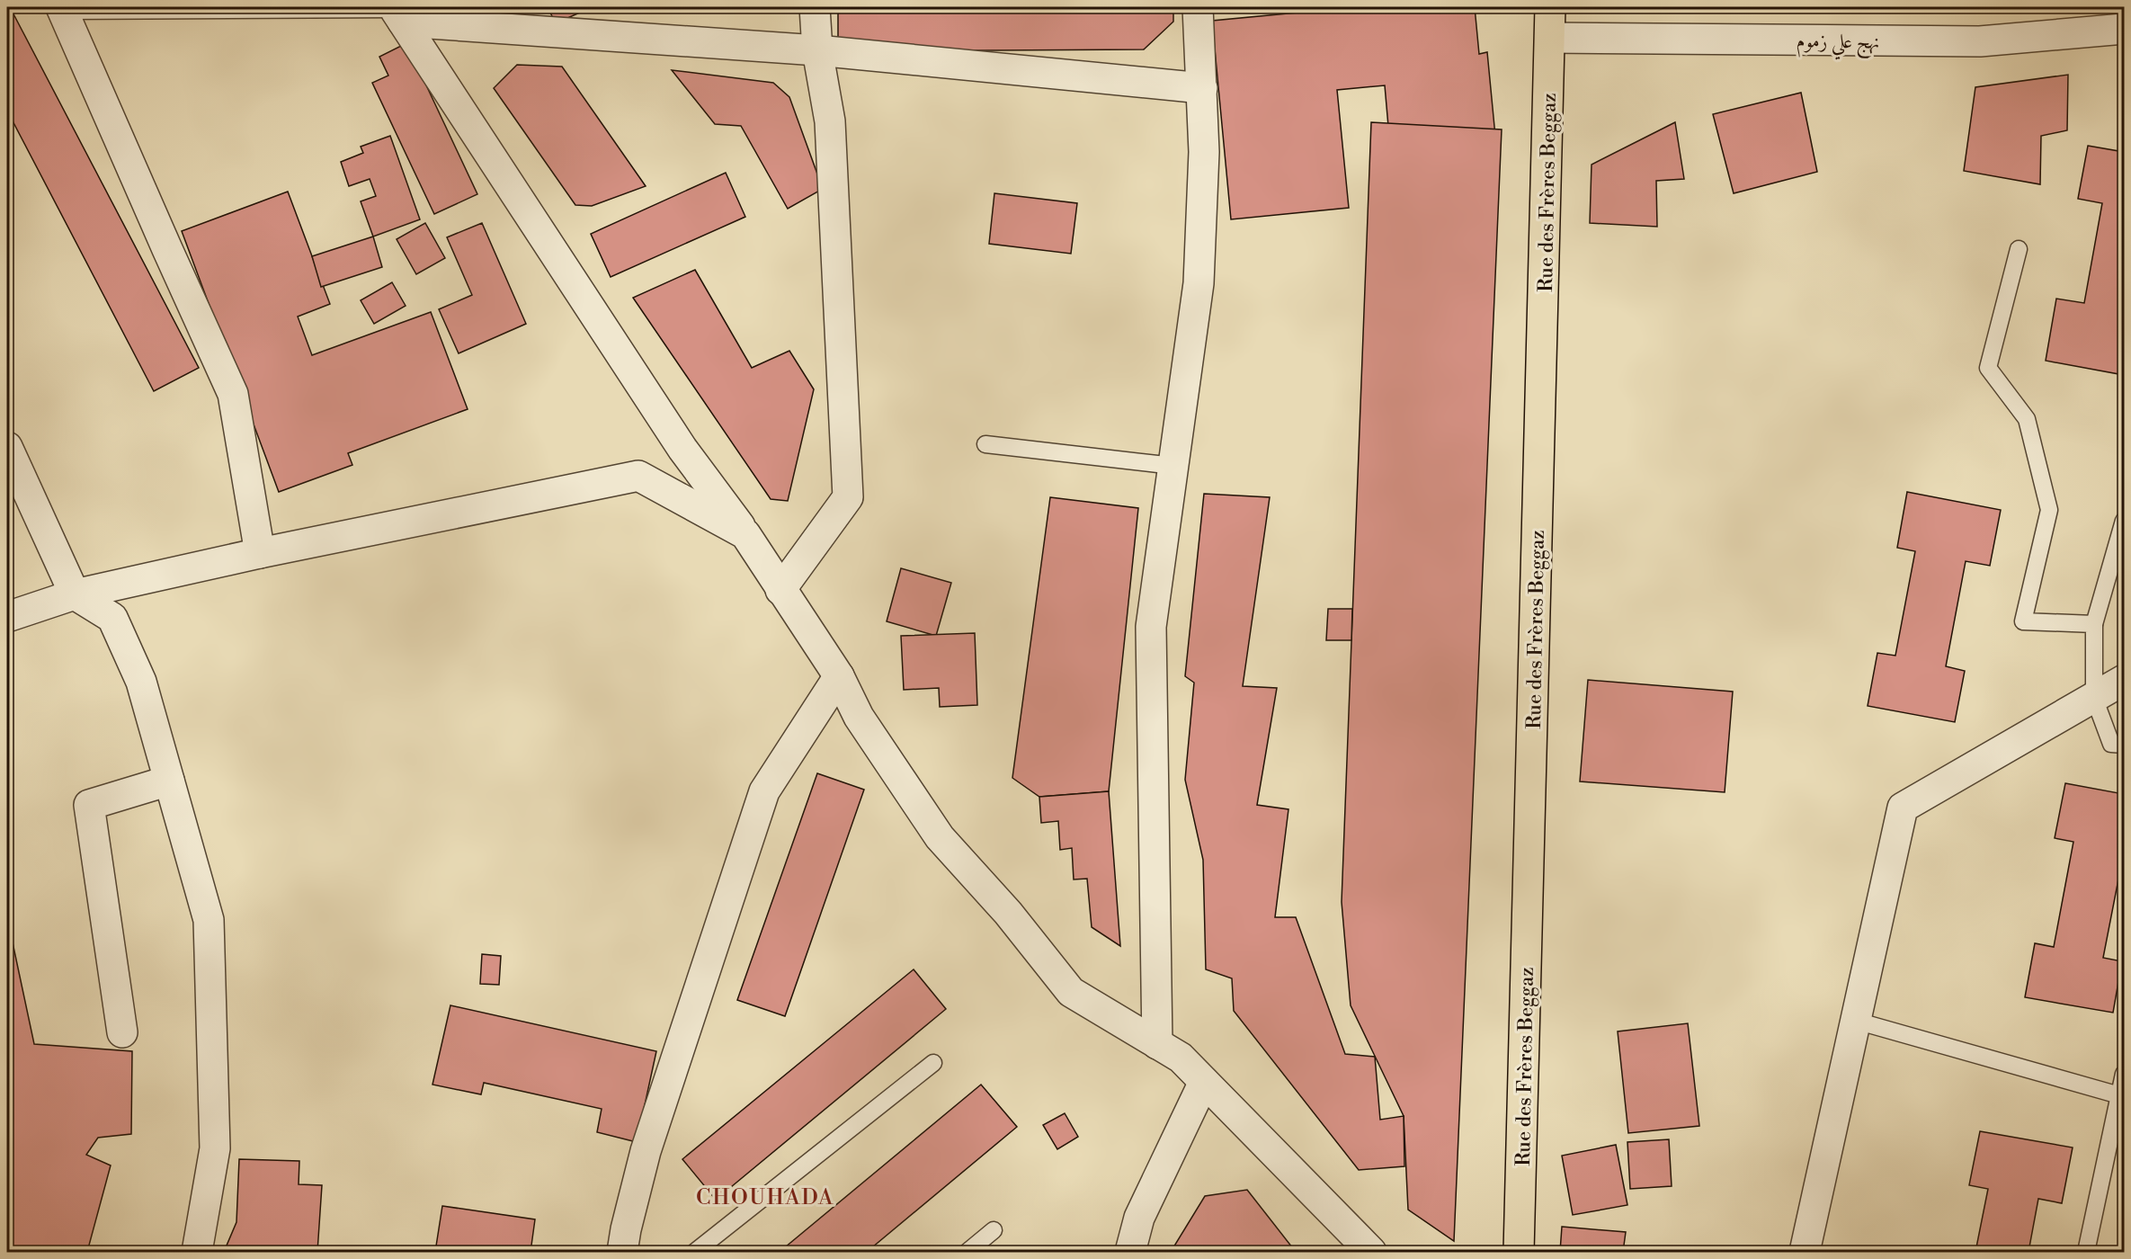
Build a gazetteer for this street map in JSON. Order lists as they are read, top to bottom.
{
  "streets": {
    "main road": ["Rue des Frères Beggaz"],
    "street": ["نهج علي زموم"]
  },
  "crossings": [
    ["نهج علي زموم", "Rue des Frères Beggaz"]
  ],
  "districts": ["CHOUHADA"]
}
